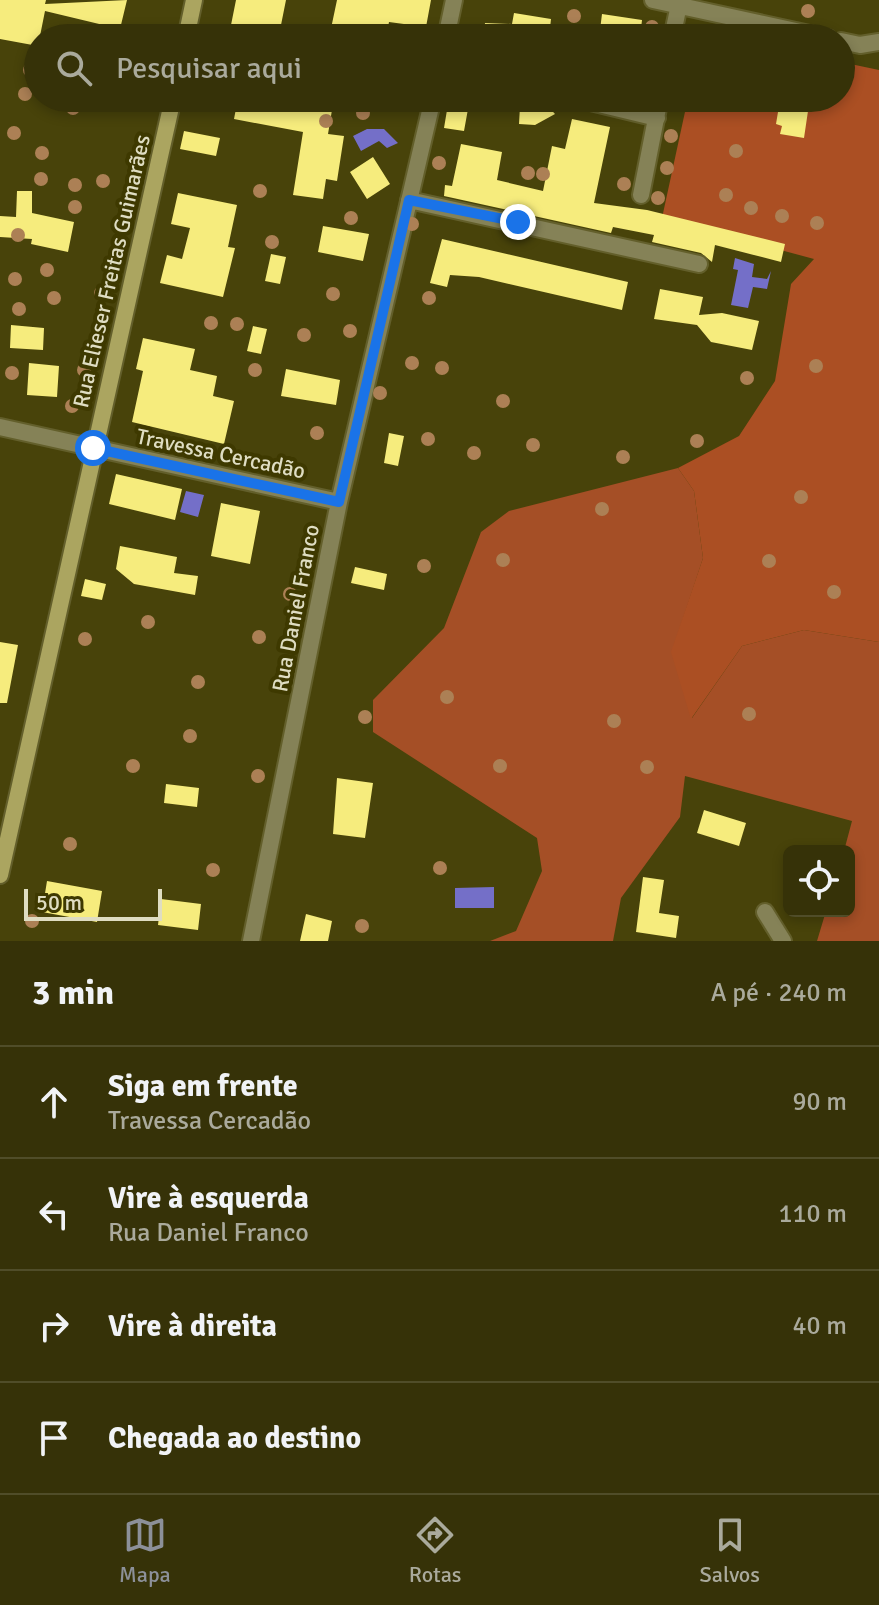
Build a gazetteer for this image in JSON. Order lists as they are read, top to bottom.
{
  "streets": {
    "street": ["Rua Elieser Freitas Guimarães", "Travessa Cercadão", "Rua Daniel Franco"]
  },
  "crossings": [
    ["Rua Elieser Freitas Guimarães", "Travessa Cercadão"],
    ["Travessa Cercadão", "Rua Daniel Franco"]
  ],
  "scale_bar": "50 m",
  "page": {
    "search": "Pesquisar aqui",
    "scale": "50 m",
    "heading": ["3 min", "A pé · 240 m"],
    "list": [
      ["Siga em frente", "Travessa Cercadão", "90 m"],
      ["Vire à esquerda", "Rua Daniel Franco", "110 m"],
      ["Vire à direita", "40 m"],
      "Chegada ao destino"
    ],
    "nav": ["Mapa", "Rotas", "Salvos"]
  }
}
